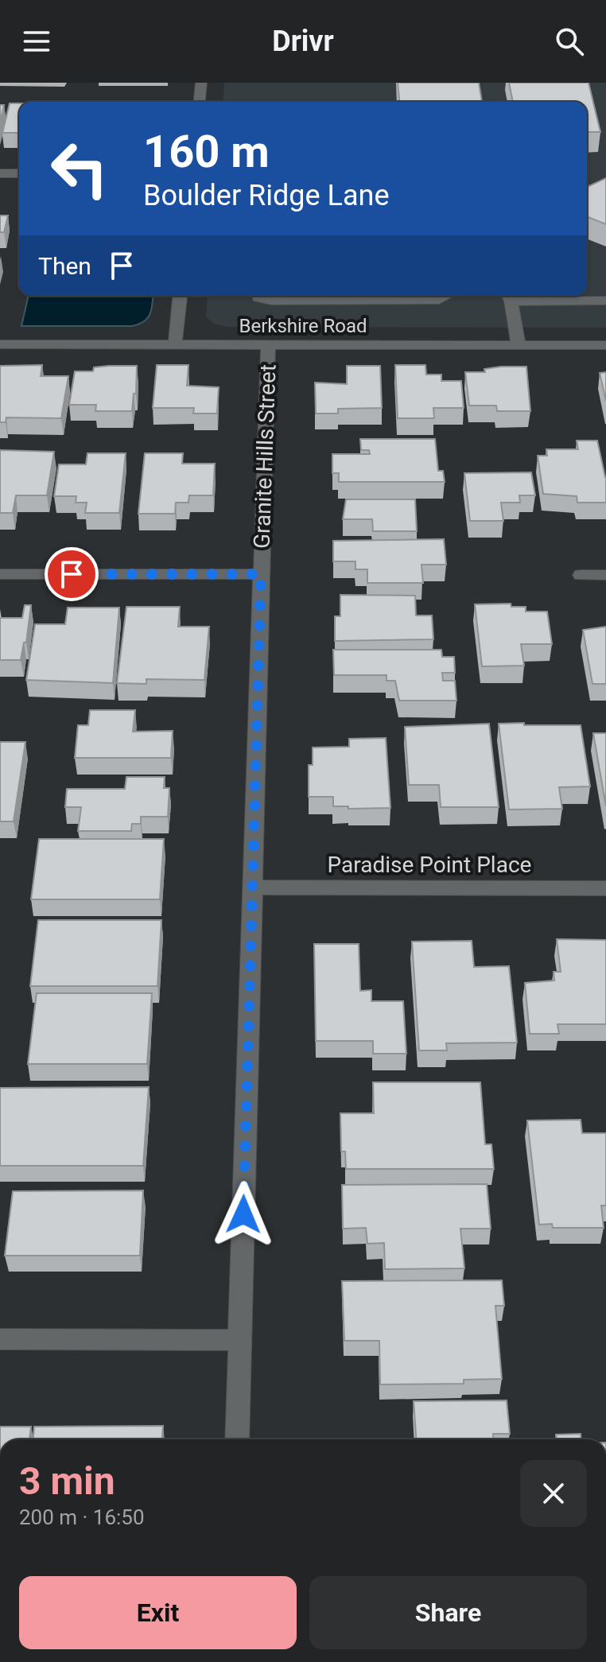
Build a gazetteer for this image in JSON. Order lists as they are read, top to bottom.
{
  "streets": {
    "street": ["Berkshire Road", "Granite Hills Street", "Paradise Point Place"]
  },
  "crossings": [
    ["Berkshire Road", "Granite Hills Street"],
    ["Granite Hills Street", "Paradise Point Place"]
  ],
  "page": {
    "header": "Drivr",
    "turn": ["160 m", "Boulder Ridge Lane"],
    "then": "Then",
    "heading": ["3 min", "200 m · 16:50"],
    "buttons": ["Exit", "Share"]
  }
}
